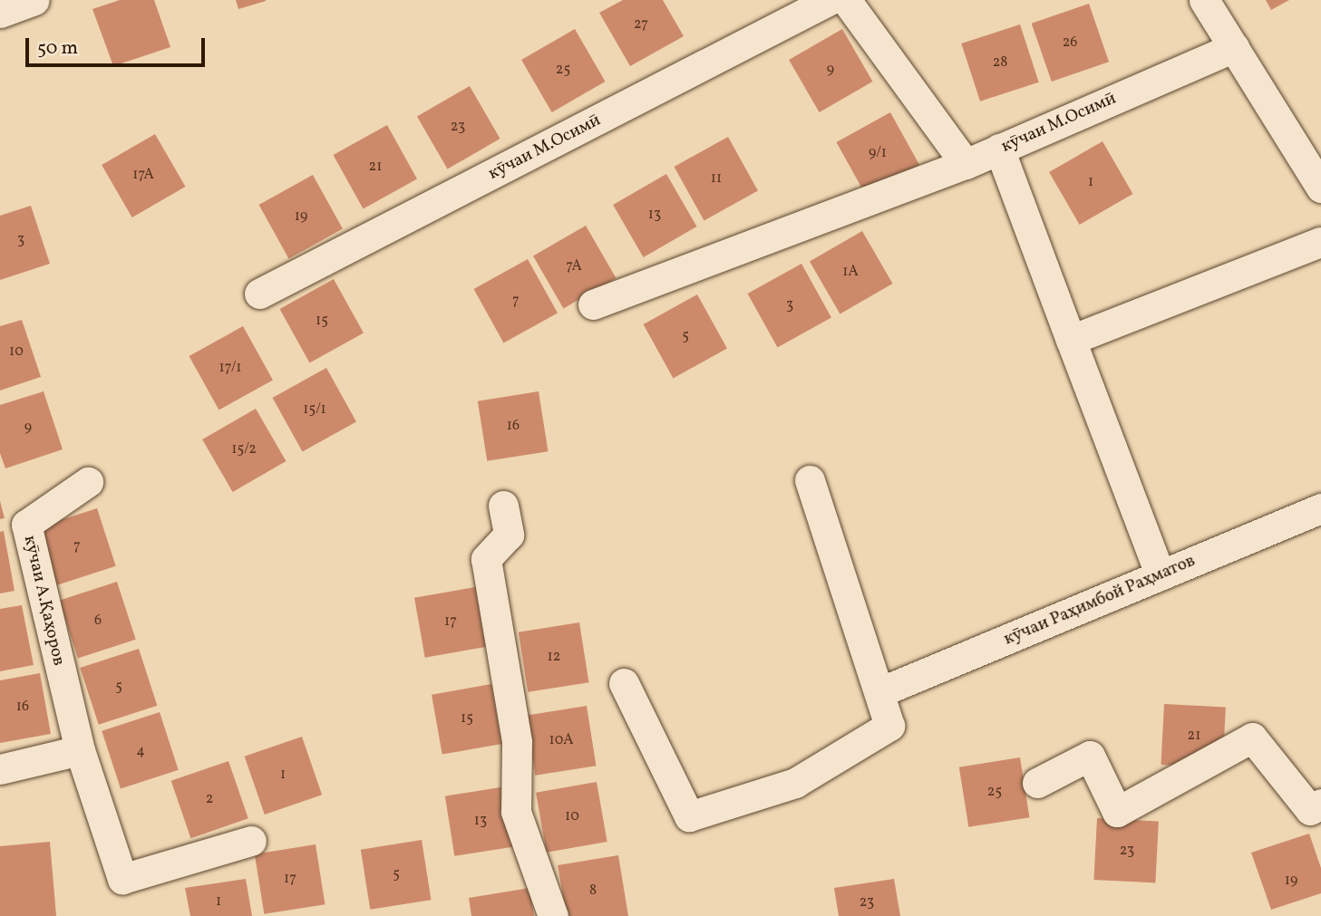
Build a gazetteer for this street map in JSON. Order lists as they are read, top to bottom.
{
  "streets": {
    "street": ["кӯчаи М.Осимӣ", "кӯчаи А.Қаҳоров", "кӯчаи Раҳимбой Раҳматов"]
  },
  "house_numbers": [
    "27",
    "26",
    "28",
    "25",
    "9",
    "23",
    "9/1",
    "21",
    "17А",
    "11",
    "1",
    "13",
    "19",
    "3",
    "7А",
    "1А",
    "7",
    "3",
    "15",
    "5",
    "10",
    "17/1",
    "15/1",
    "16",
    "9",
    "15/2",
    "7",
    "6",
    "17",
    "12",
    "5",
    "16",
    "15",
    "21",
    "10А",
    "4",
    "1",
    "25",
    "2",
    "10",
    "13",
    "23",
    "5",
    "17",
    "19",
    "8",
    "1",
    "23"
  ],
  "scale_bar": "50 m"
}
